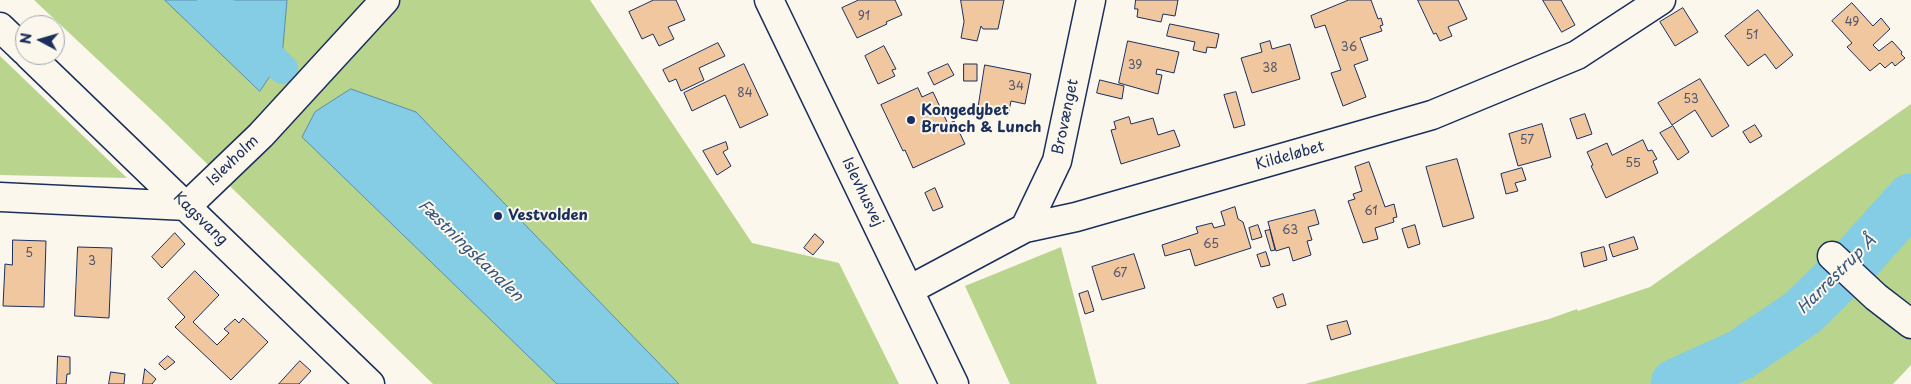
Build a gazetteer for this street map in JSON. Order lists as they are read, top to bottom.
{
  "streets": {
    "street": [
      "Brovænget",
      "Kildeløbet",
      "Islevholm",
      "Islevhusvej",
      "Kagsvang"
    ]
  },
  "crossings": [
    ["Brovænget", "Kildeløbet"],
    ["Kildeløbet", "Islevhusvej"],
    ["Islevholm", "Kagsvang"]
  ],
  "water": ["Fæstningskanalen", "Harrestrup Å"],
  "places": ["Kongedybet Brunch & Lunch", "Vestvolden"],
  "house_numbers": [
    "91",
    "49",
    "51",
    "36",
    "39",
    "38",
    "34",
    "84",
    "53",
    "57",
    "55",
    "61",
    "63",
    "65",
    "5",
    "3",
    "67"
  ],
  "north": "left"
}
